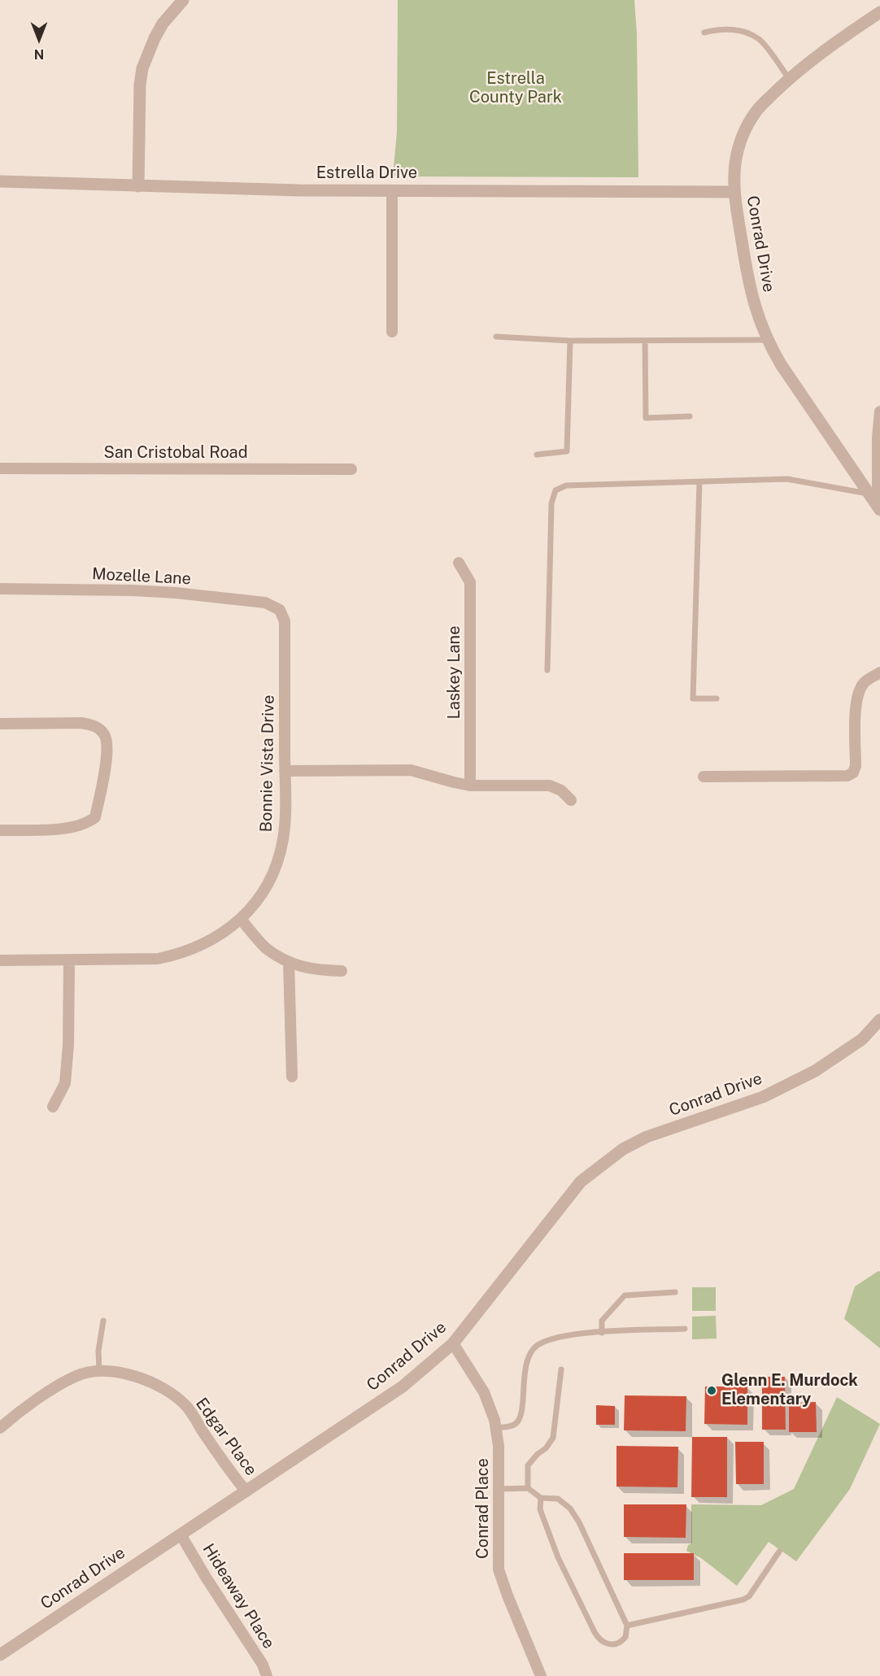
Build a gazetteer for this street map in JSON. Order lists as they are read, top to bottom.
{
  "streets": {
    "street": [
      "Estrella Drive",
      "Conrad Drive",
      "San Cristobal Road",
      "Mozelle Lane",
      "Laskey Lane",
      "Bonnie Vista Drive",
      "Edgar Place",
      "Conrad Place",
      "Hideaway Place"
    ]
  },
  "crossings": [
    ["Estrella Drive", "Conrad Drive"],
    ["Conrad Drive", "Edgar Place"],
    ["Conrad Drive", "Conrad Place"],
    ["Conrad Drive", "Hideaway Place"],
    ["Mozelle Lane", "Bonnie Vista Drive"]
  ],
  "parks": ["Estrella County Park"],
  "places": ["Glenn E. Murdock Elementary"],
  "north": "bottom"
}
